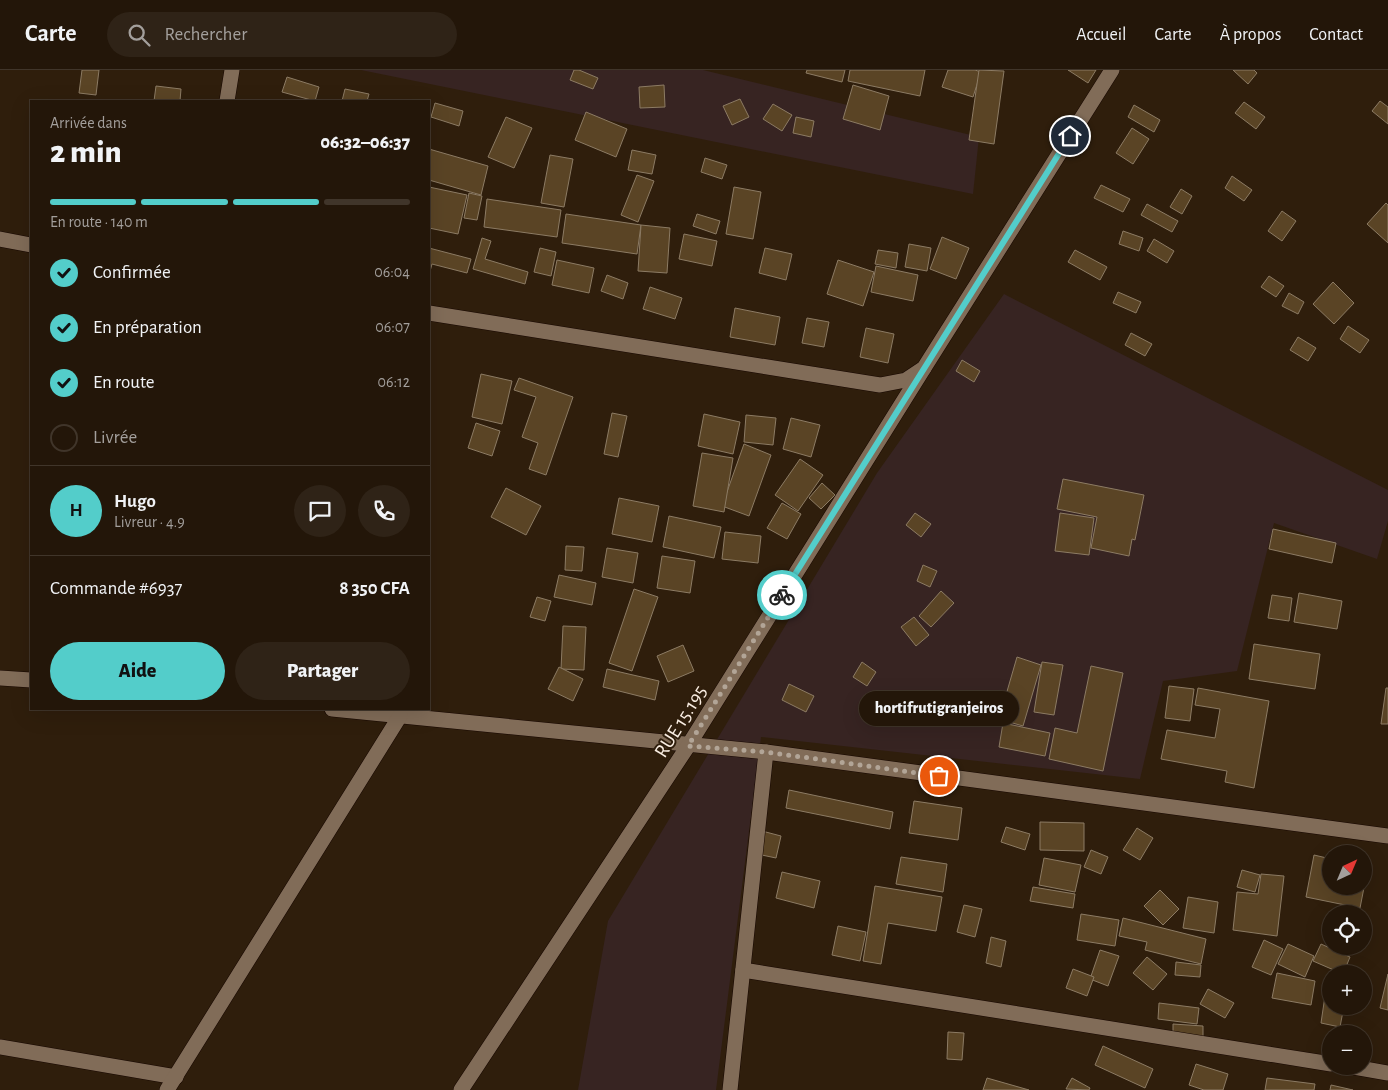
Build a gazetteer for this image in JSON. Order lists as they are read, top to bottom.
{
  "streets": {
    "street": ["RUE 15.195"]
  },
  "places": ["hortifrutigranjeiros"],
  "north": "top right",
  "page": {
    "header": "Carte",
    "search": "Rechercher",
    "nav": [
      "Accueil",
      "Carte",
      "À propos",
      "Contact"
    ],
    "heading": ["2 min", "Arrivée dans", "06:32–06:37"],
    "panel": [
      "Hugo",
      "Livreur · 4.9",
      "Commande #6937",
      "8 350 CFA"
    ],
    "bar": "En route · 140 m",
    "list": [
      ["Confirmée", "06:04"],
      ["En préparation", "06:07"],
      ["En route", "06:12"],
      "Livrée"
    ],
    "round": "H",
    "buttons": ["Aide", "Partager"],
    "bubble": "hortifrutigranjeiros",
    "map_buttons": ["+", "−"]
  }
}
